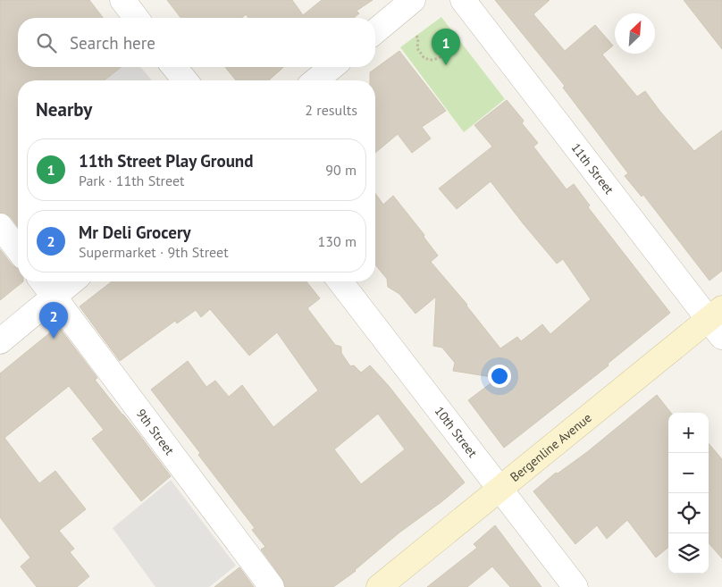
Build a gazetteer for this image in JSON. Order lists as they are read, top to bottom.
{
  "streets": {
    "street": [
      "11th Street",
      "9th Street",
      "10th Street",
      "Bergenline Avenue"
    ]
  },
  "crossings": [
    ["11th Street", "Bergenline Avenue"],
    ["10th Street", "Bergenline Avenue"]
  ],
  "north": "top right",
  "page": {
    "search": "Search here",
    "pins": ["1", "2"],
    "heading": ["Nearby", "2 results"],
    "list": [
      {
        "mark": "1",
        "name": "11th Street Play Ground",
        "note": "Park · 11th Street",
        "value": "90 m"
      },
      {
        "mark": "2",
        "name": "Mr Deli Grocery",
        "note": "Supermarket · 9th Street",
        "value": "130 m"
      }
    ],
    "map_buttons": ["+", "−"]
  }
}
